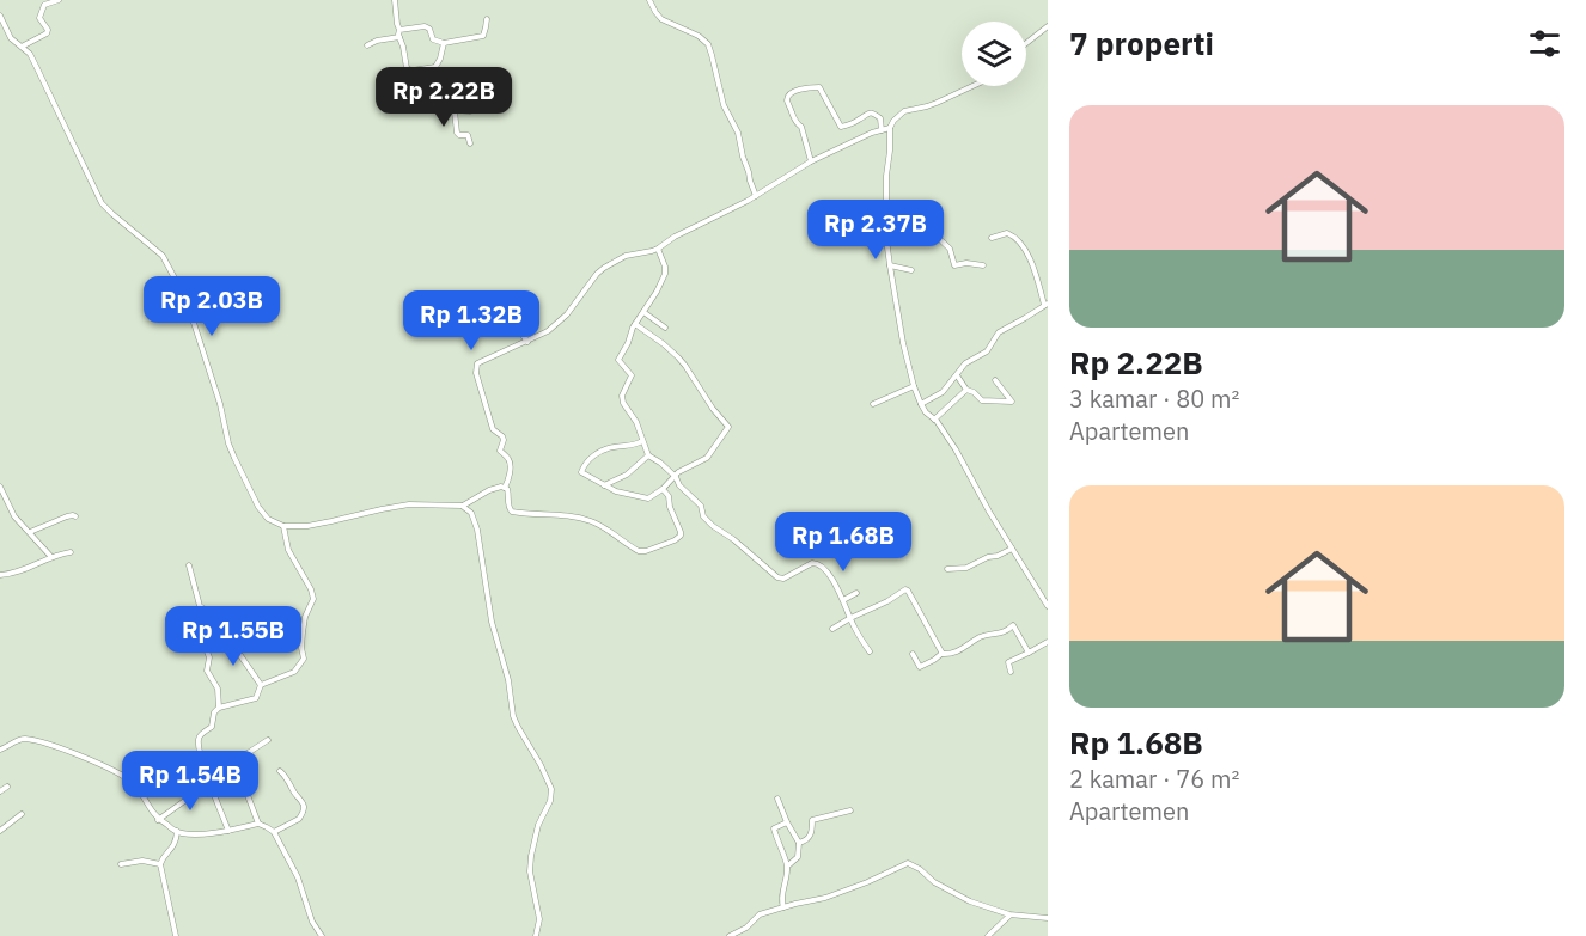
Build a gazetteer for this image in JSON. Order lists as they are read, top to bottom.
{
  "page": {
    "heading": "7 properti",
    "price": [
      "Rp 2.22B",
      "Rp 2.37B",
      "Rp 2.03B",
      "Rp 1.32B",
      "Rp 1.68B",
      "Rp 1.55B",
      "Rp 1.54B"
    ],
    "list": [
      {
        "name": "Rp 2.22B",
        "note": "3 kamar · 80 m² · Apartemen"
      },
      {
        "name": "Rp 1.68B",
        "note": "2 kamar · 76 m² · Apartemen"
      }
    ]
  }
}
